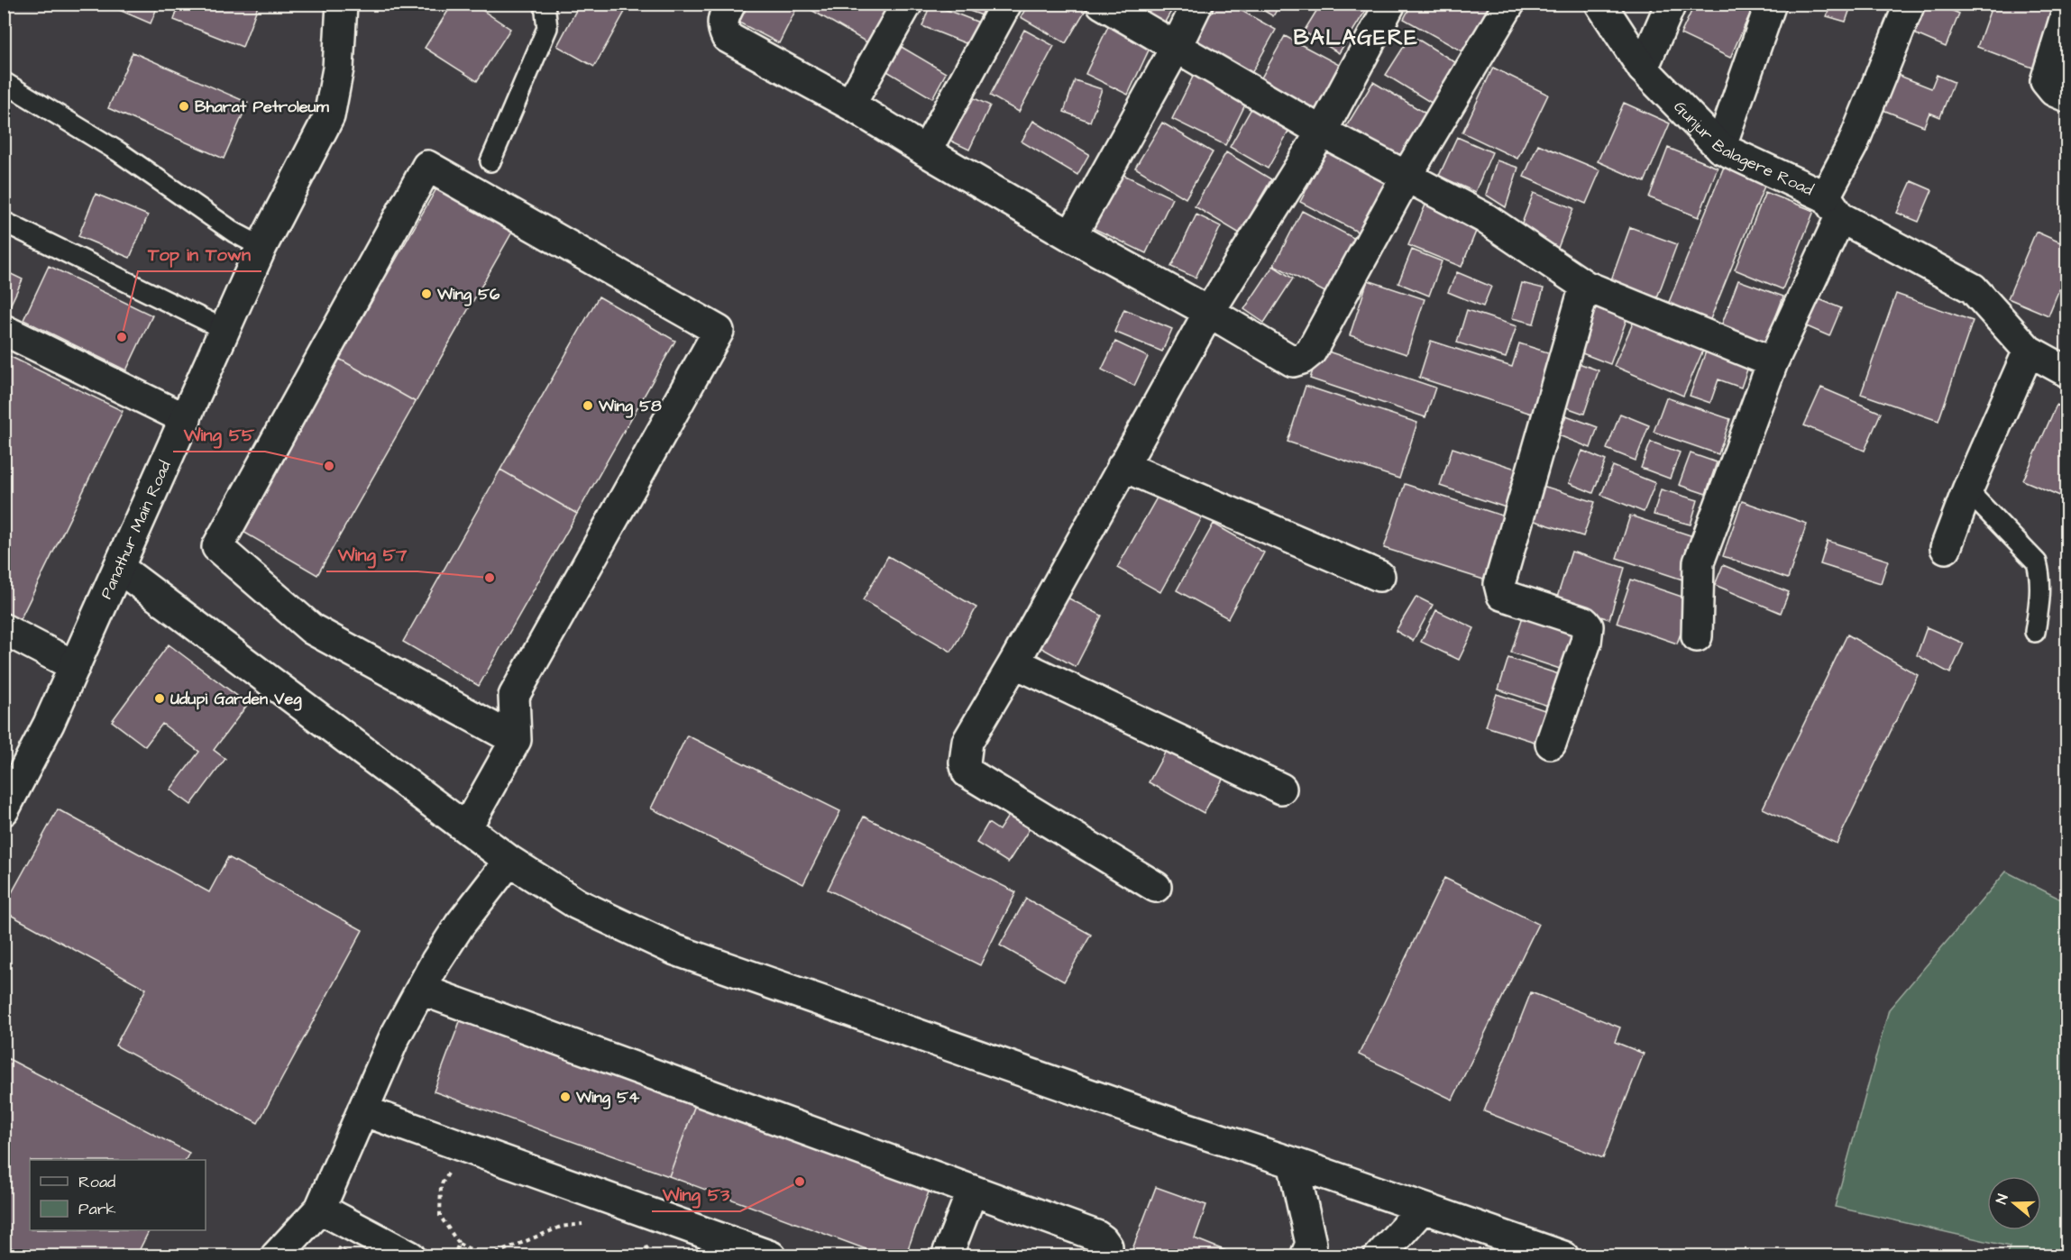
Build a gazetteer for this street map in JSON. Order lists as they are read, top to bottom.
{
  "streets": {
    "street": ["Gunjur Balagere Road", "Panathur Main Road"]
  },
  "districts": ["BALAGERE"],
  "places": [
    "Bharat Petroleum",
    "Wing 56",
    "Top in Town",
    "Wing 58",
    "Wing 55",
    "Wing 57",
    "Udupi Garden Veg",
    "Wing 54",
    "Wing 53"
  ],
  "legend": ["Road", "Park"],
  "north": "left"
}
